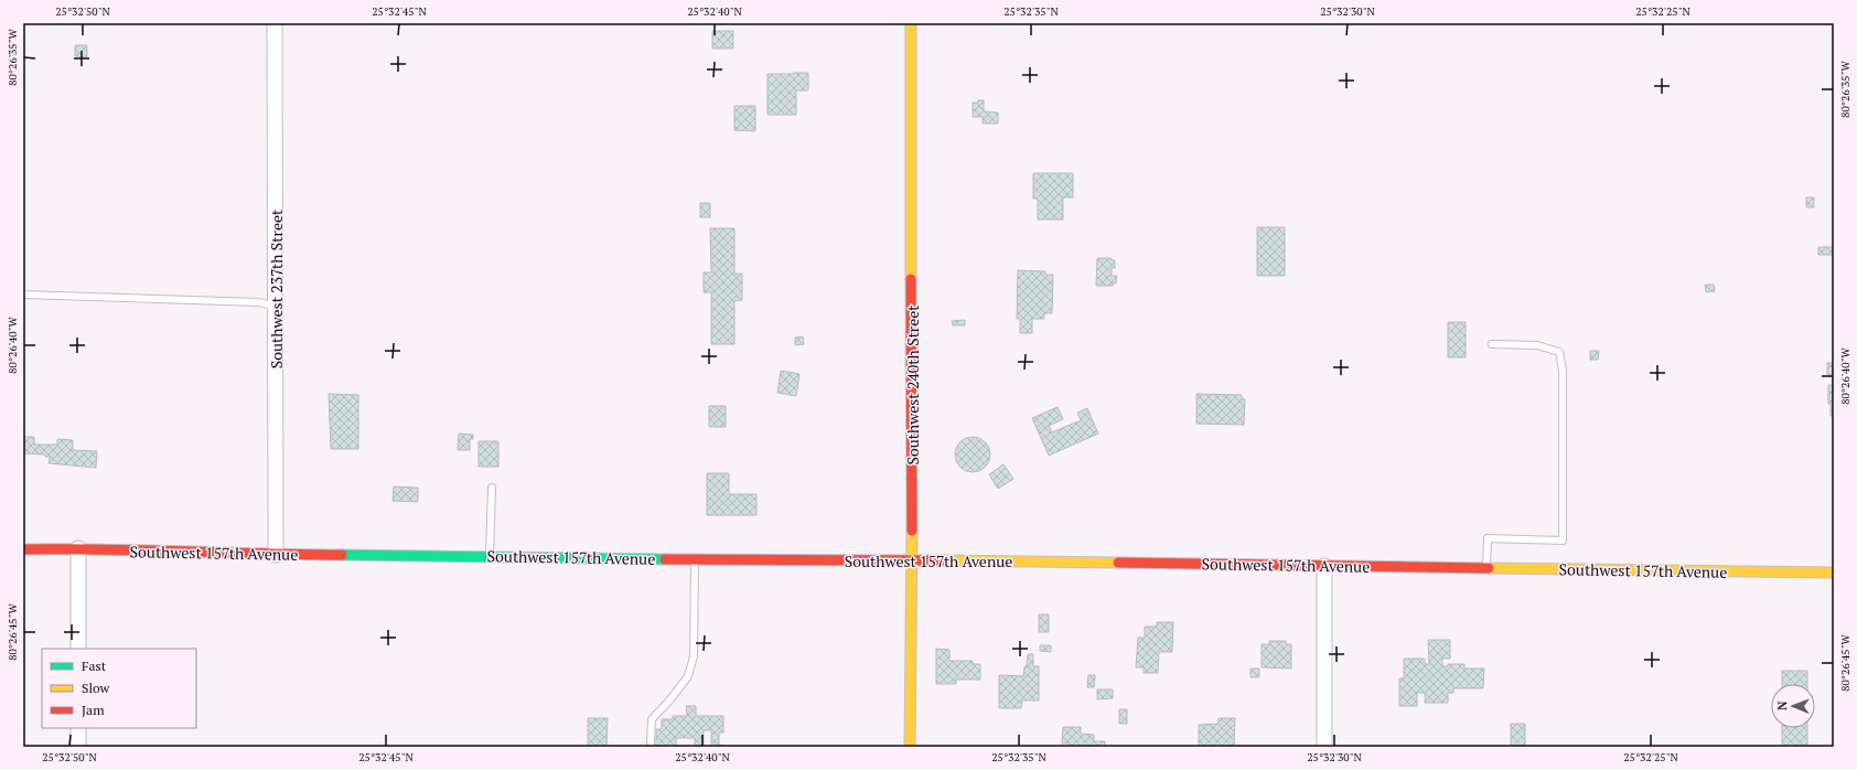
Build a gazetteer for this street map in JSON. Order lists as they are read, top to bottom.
{
  "streets": {
    "street": ["Southwest 237th Street", "Southwest 240th Street", "Southwest 157th Avenue"]
  },
  "crossings": [
    ["Southwest 237th Street", "Southwest 157th Avenue"],
    ["Southwest 240th Street", "Southwest 157th Avenue"]
  ],
  "legend": ["Fast", "Slow", "Jam"],
  "north": "left",
  "coordinates": [
    "25°32'50\"N",
    "25°32'45\"N",
    "25°32'40\"N",
    "25°32'35\"N",
    "25°32'30\"N",
    "25°32'25\"N",
    "80°26'35\"W",
    "80°26'40\"W",
    "80°26'45\"W"
  ]
}
